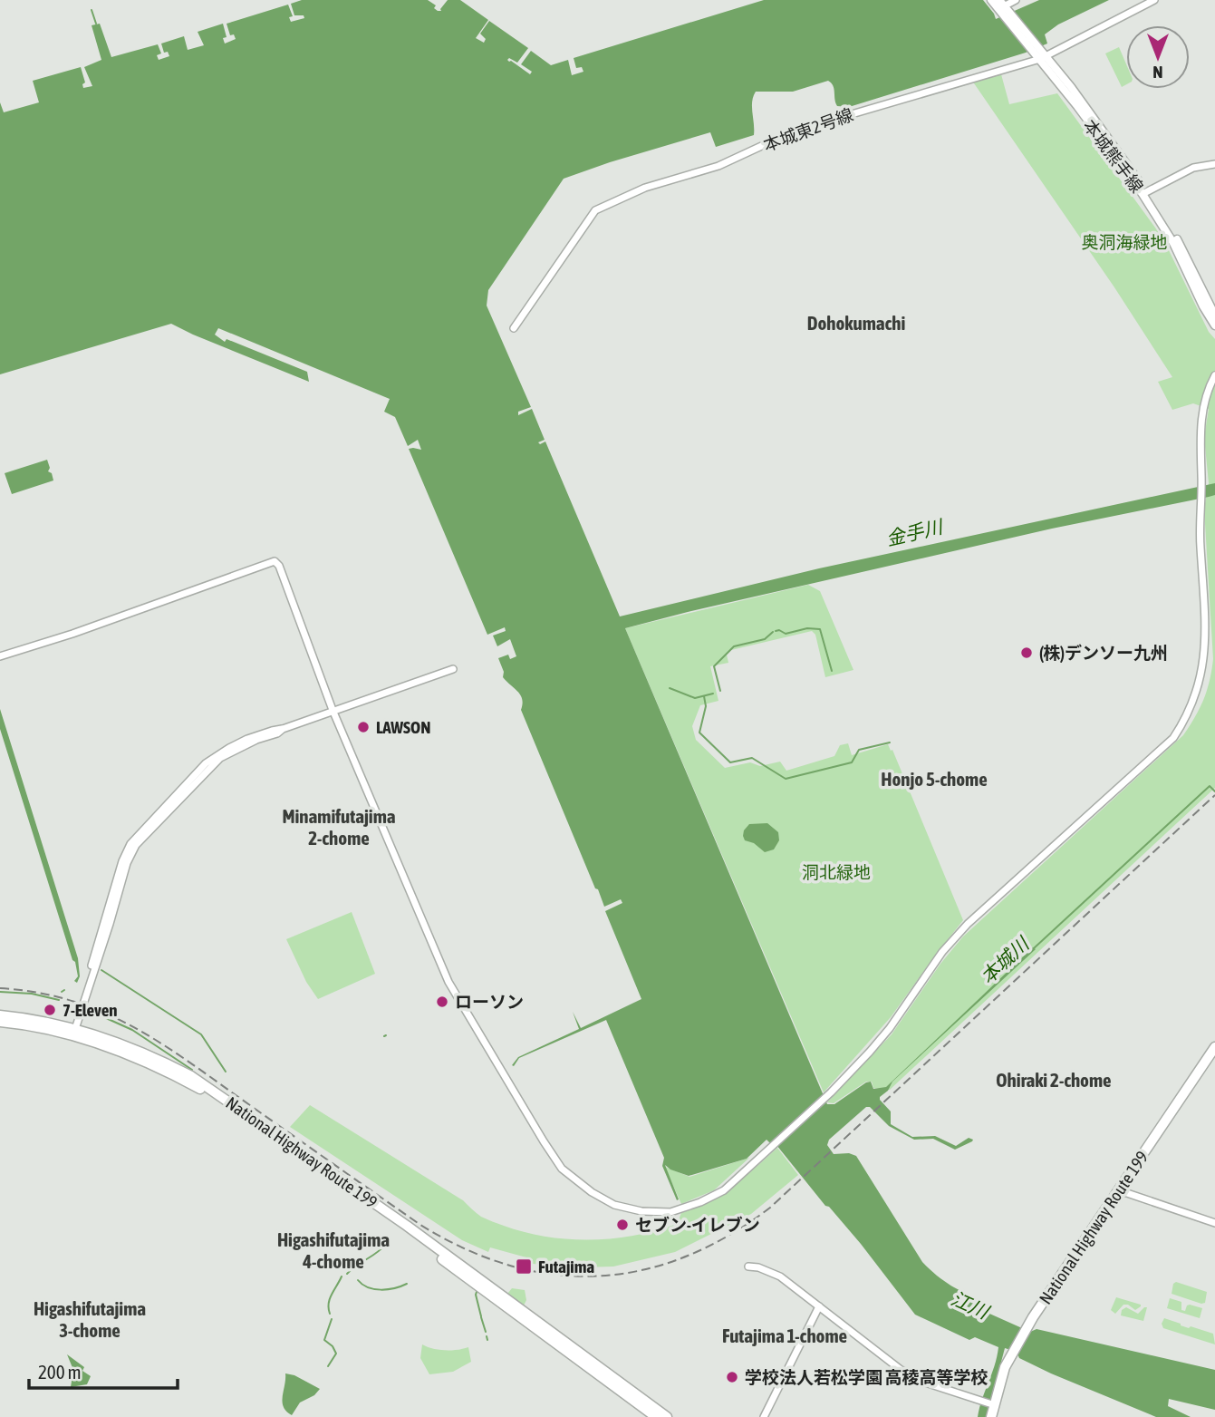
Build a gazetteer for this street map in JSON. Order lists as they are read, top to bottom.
{
  "streets": {
    "highway": ["National Highway Route 199"],
    "main road": ["本城熊手線"],
    "street": ["本城東2号線"]
  },
  "crossings": [
    ["本城東2号線", "本城熊手線"]
  ],
  "districts": [
    "Dohokumachi",
    "Honjo 5-chome",
    "Minamifutajima 2-chome",
    "Ohiraki 2-chome",
    "Higashifutajima 4-chome",
    "Higashifutajima 3-chome",
    "Futajima 1-chome"
  ],
  "water": ["金手川", "本城川", "江川"],
  "parks": ["奥洞海緑地", "洞北緑地"],
  "places": {
    "other": [
      "(株)デンソー九州",
      "LAWSON",
      "ローソン",
      "7-Eleven",
      "セブン-イレブン",
      "学校法人若松学園 高稜高等学校"
    ],
    "transit": ["Futajima"]
  },
  "scale_bar": "200 m",
  "north": "bottom"
}
